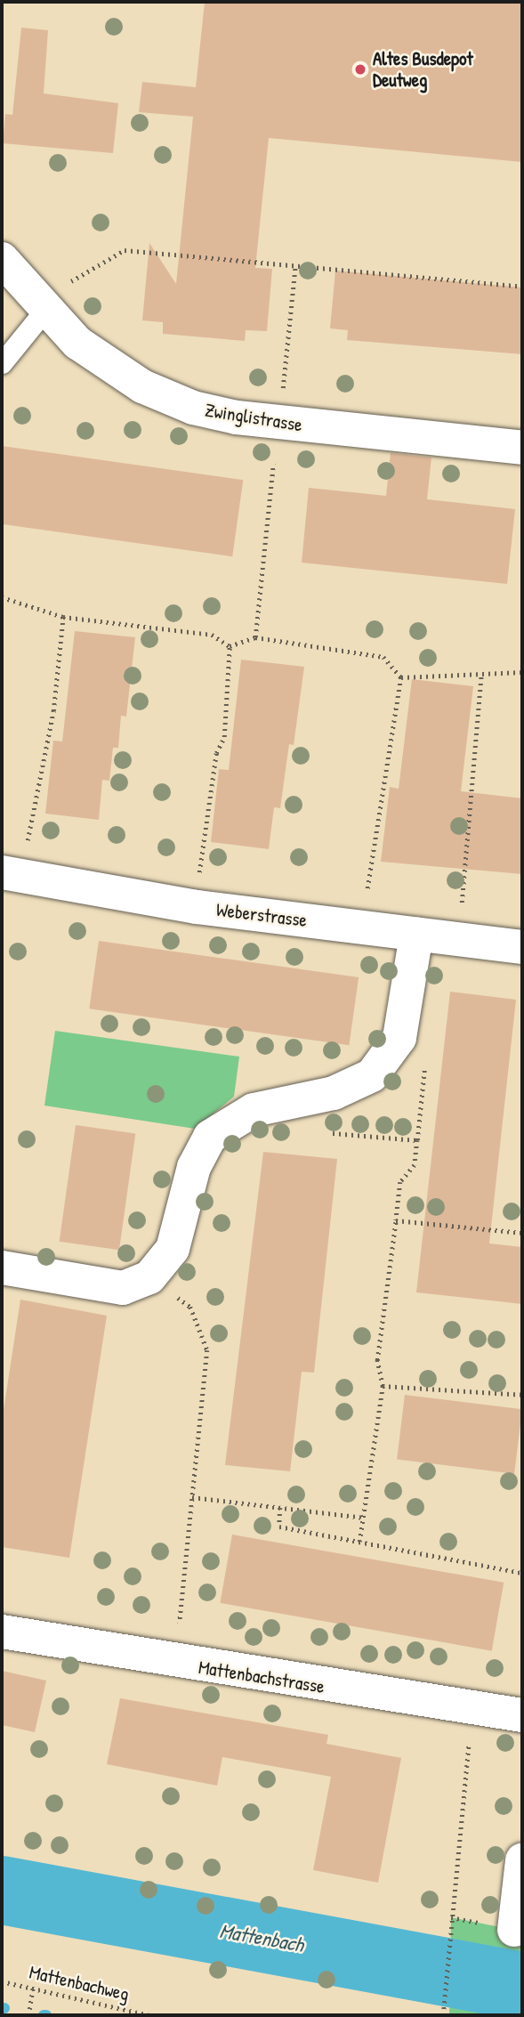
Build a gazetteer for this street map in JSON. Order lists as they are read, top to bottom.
{
  "streets": {
    "street": ["Zwinglistrasse", "Weberstrasse", "Mattenbachstrasse"],
    "path": ["Mattenbachweg"]
  },
  "water": ["Mattenbach"],
  "places": ["Altes Busdepot Deutweg"]
}
